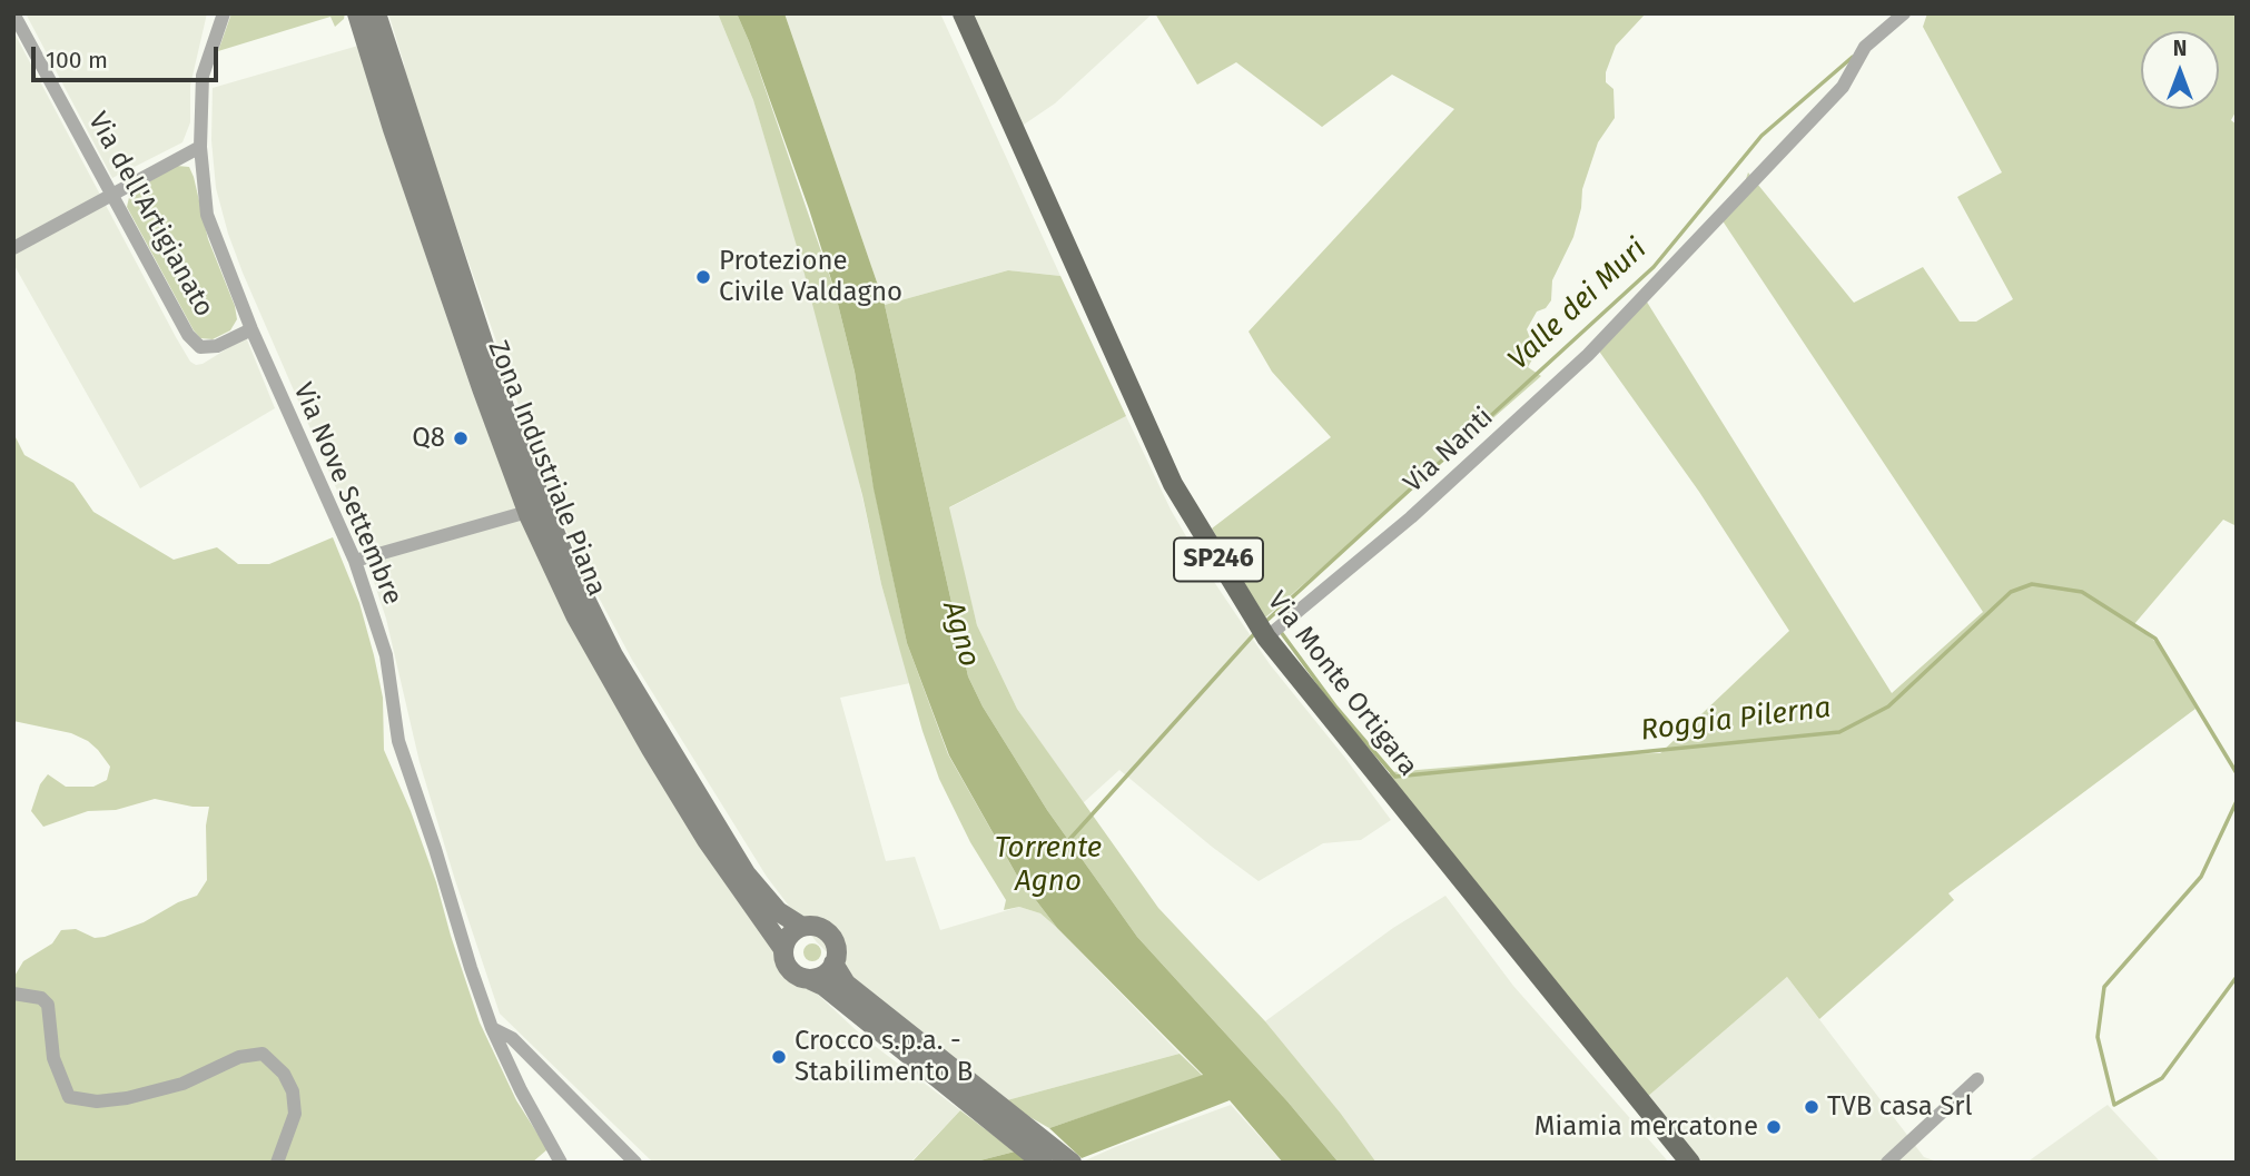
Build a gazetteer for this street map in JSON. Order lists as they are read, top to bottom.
{
  "streets": {
    "main road": ["Zona Industriale Piana", "SP246", "Via Monte Ortigara"],
    "street": ["Via dell'Artigianato", "Via Nanti", "Via Nove Settembre"]
  },
  "crossings": [
    ["Via dell'Artigianato", "Via Nove Settembre"],
    ["Via Nanti", "Via Monte Ortigara"]
  ],
  "water": [
    "Valle dei Muri",
    "Agno",
    "Roggia Pilerna",
    "Torrente Agno"
  ],
  "places": [
    "Protezione Civile Valdagno",
    "Q8",
    "Crocco s.p.a. - Stabilimento B",
    "TVB casa Srl",
    "Miamia mercatone"
  ],
  "scale_bar": "100 m",
  "north": "top"
}
